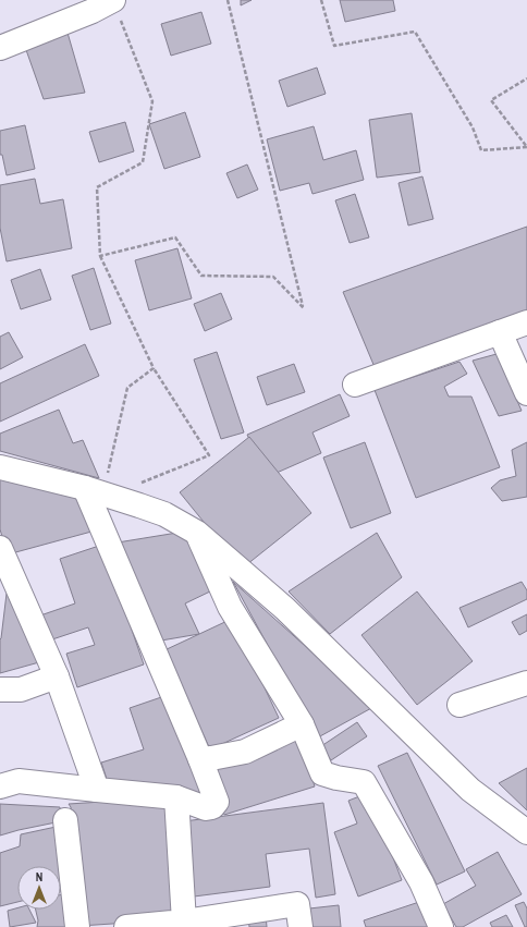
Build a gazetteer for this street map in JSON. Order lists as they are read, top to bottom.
{
  "north": "top"
}
